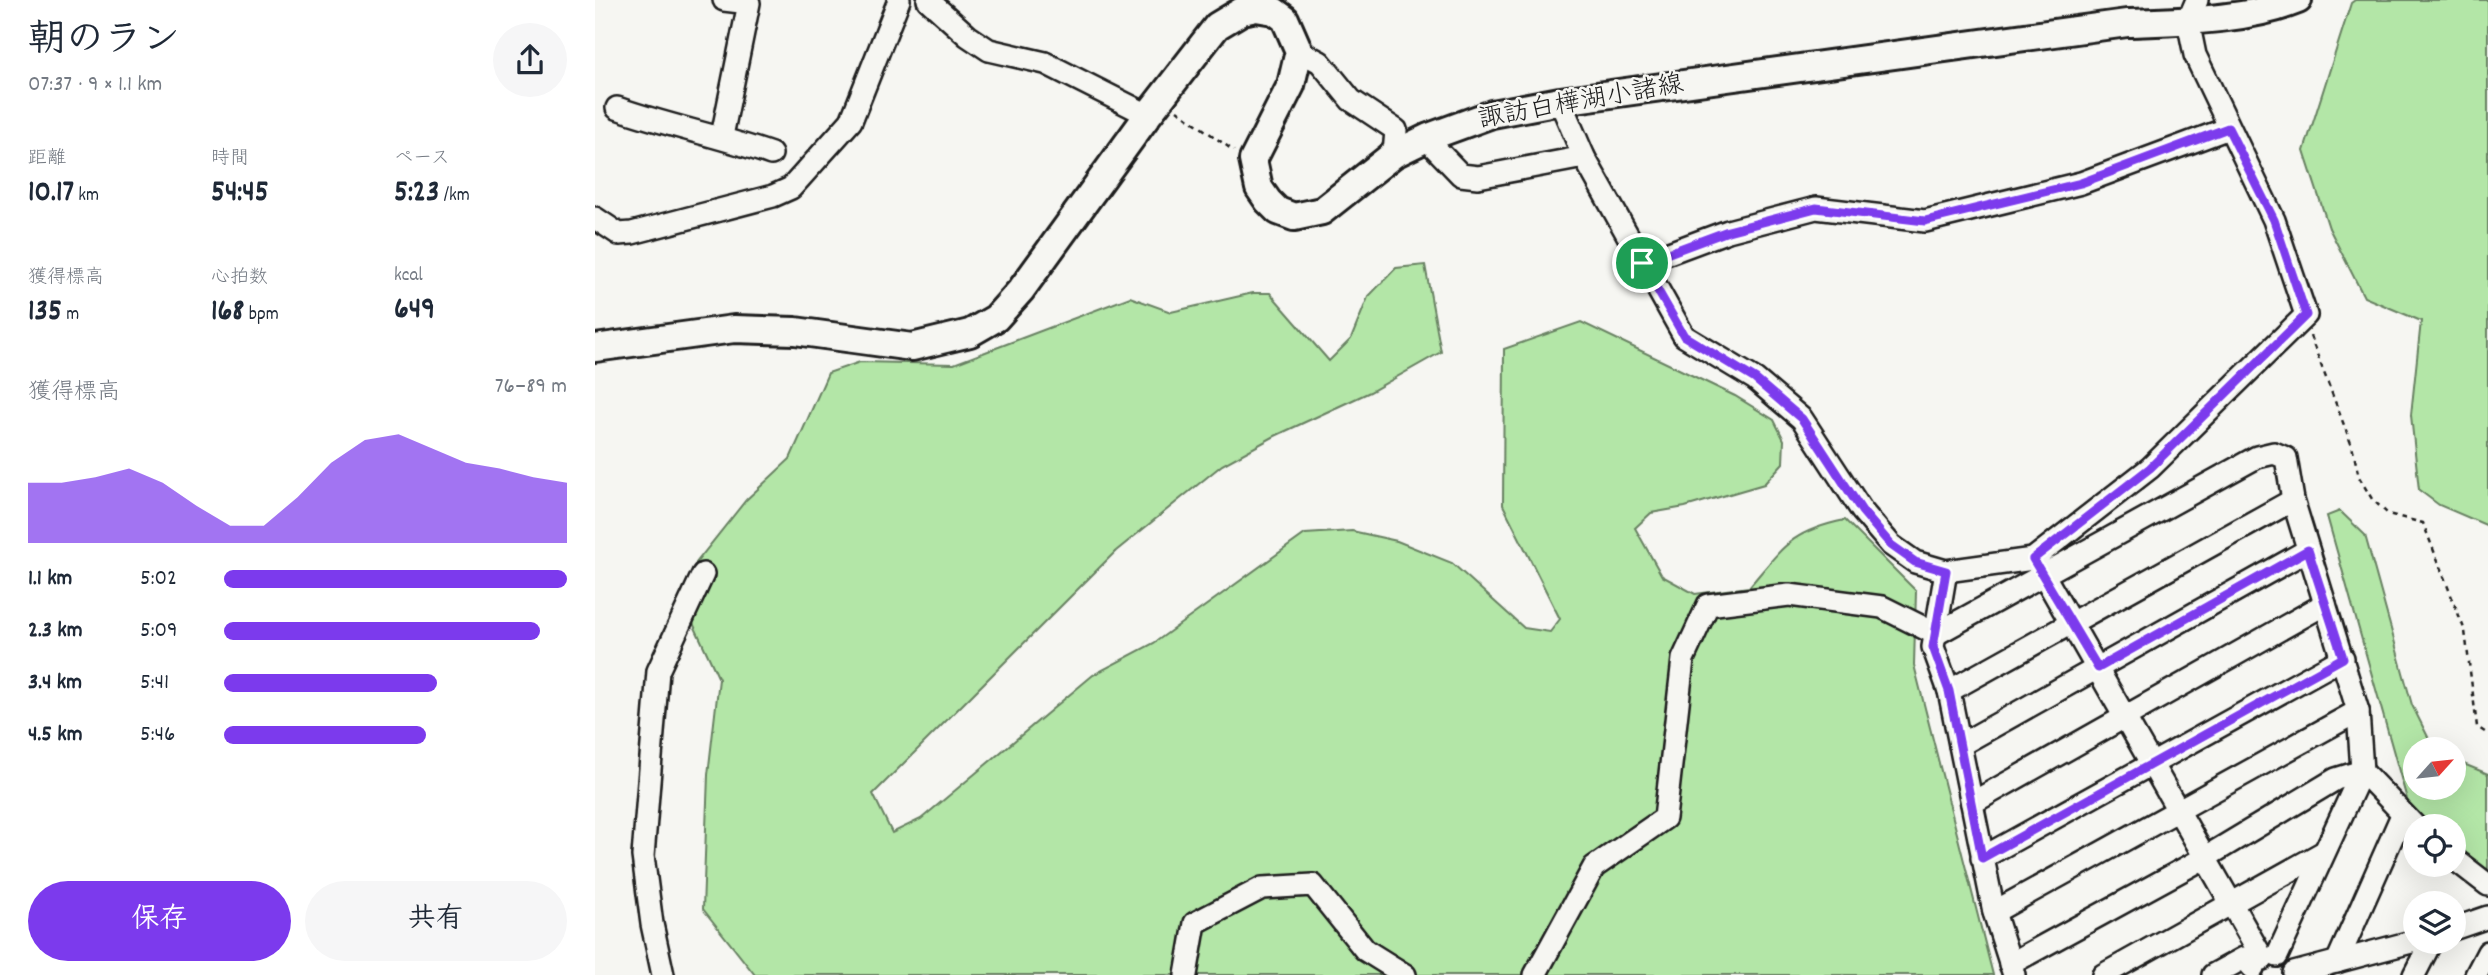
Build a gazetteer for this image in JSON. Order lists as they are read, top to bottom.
{
  "streets": {
    "main road": ["諏訪白樺湖小諸線"]
  },
  "north": "top right",
  "page": {
    "heading": ["朝のラン", "07:37 · 9 × 1.1 km"],
    "stats": [
      ["距離", "10.17 km"],
      ["時間", "54:45"],
      ["ペース", "5:23 /km"],
      ["獲得標高", "135 m"],
      ["心拍数", "168 bpm"],
      ["kcal", "649"]
    ],
    "chart": ["獲得標高", "76–89 m"],
    "list": [
      {
        "name": "1.1 km",
        "note": "5:02"
      },
      {
        "name": "2.3 km",
        "note": "5:09"
      },
      {
        "name": "3.4 km",
        "note": "5:41"
      },
      {
        "name": "4.5 km",
        "note": "5:46"
      }
    ],
    "buttons": ["保存", "共有"]
  }
}
